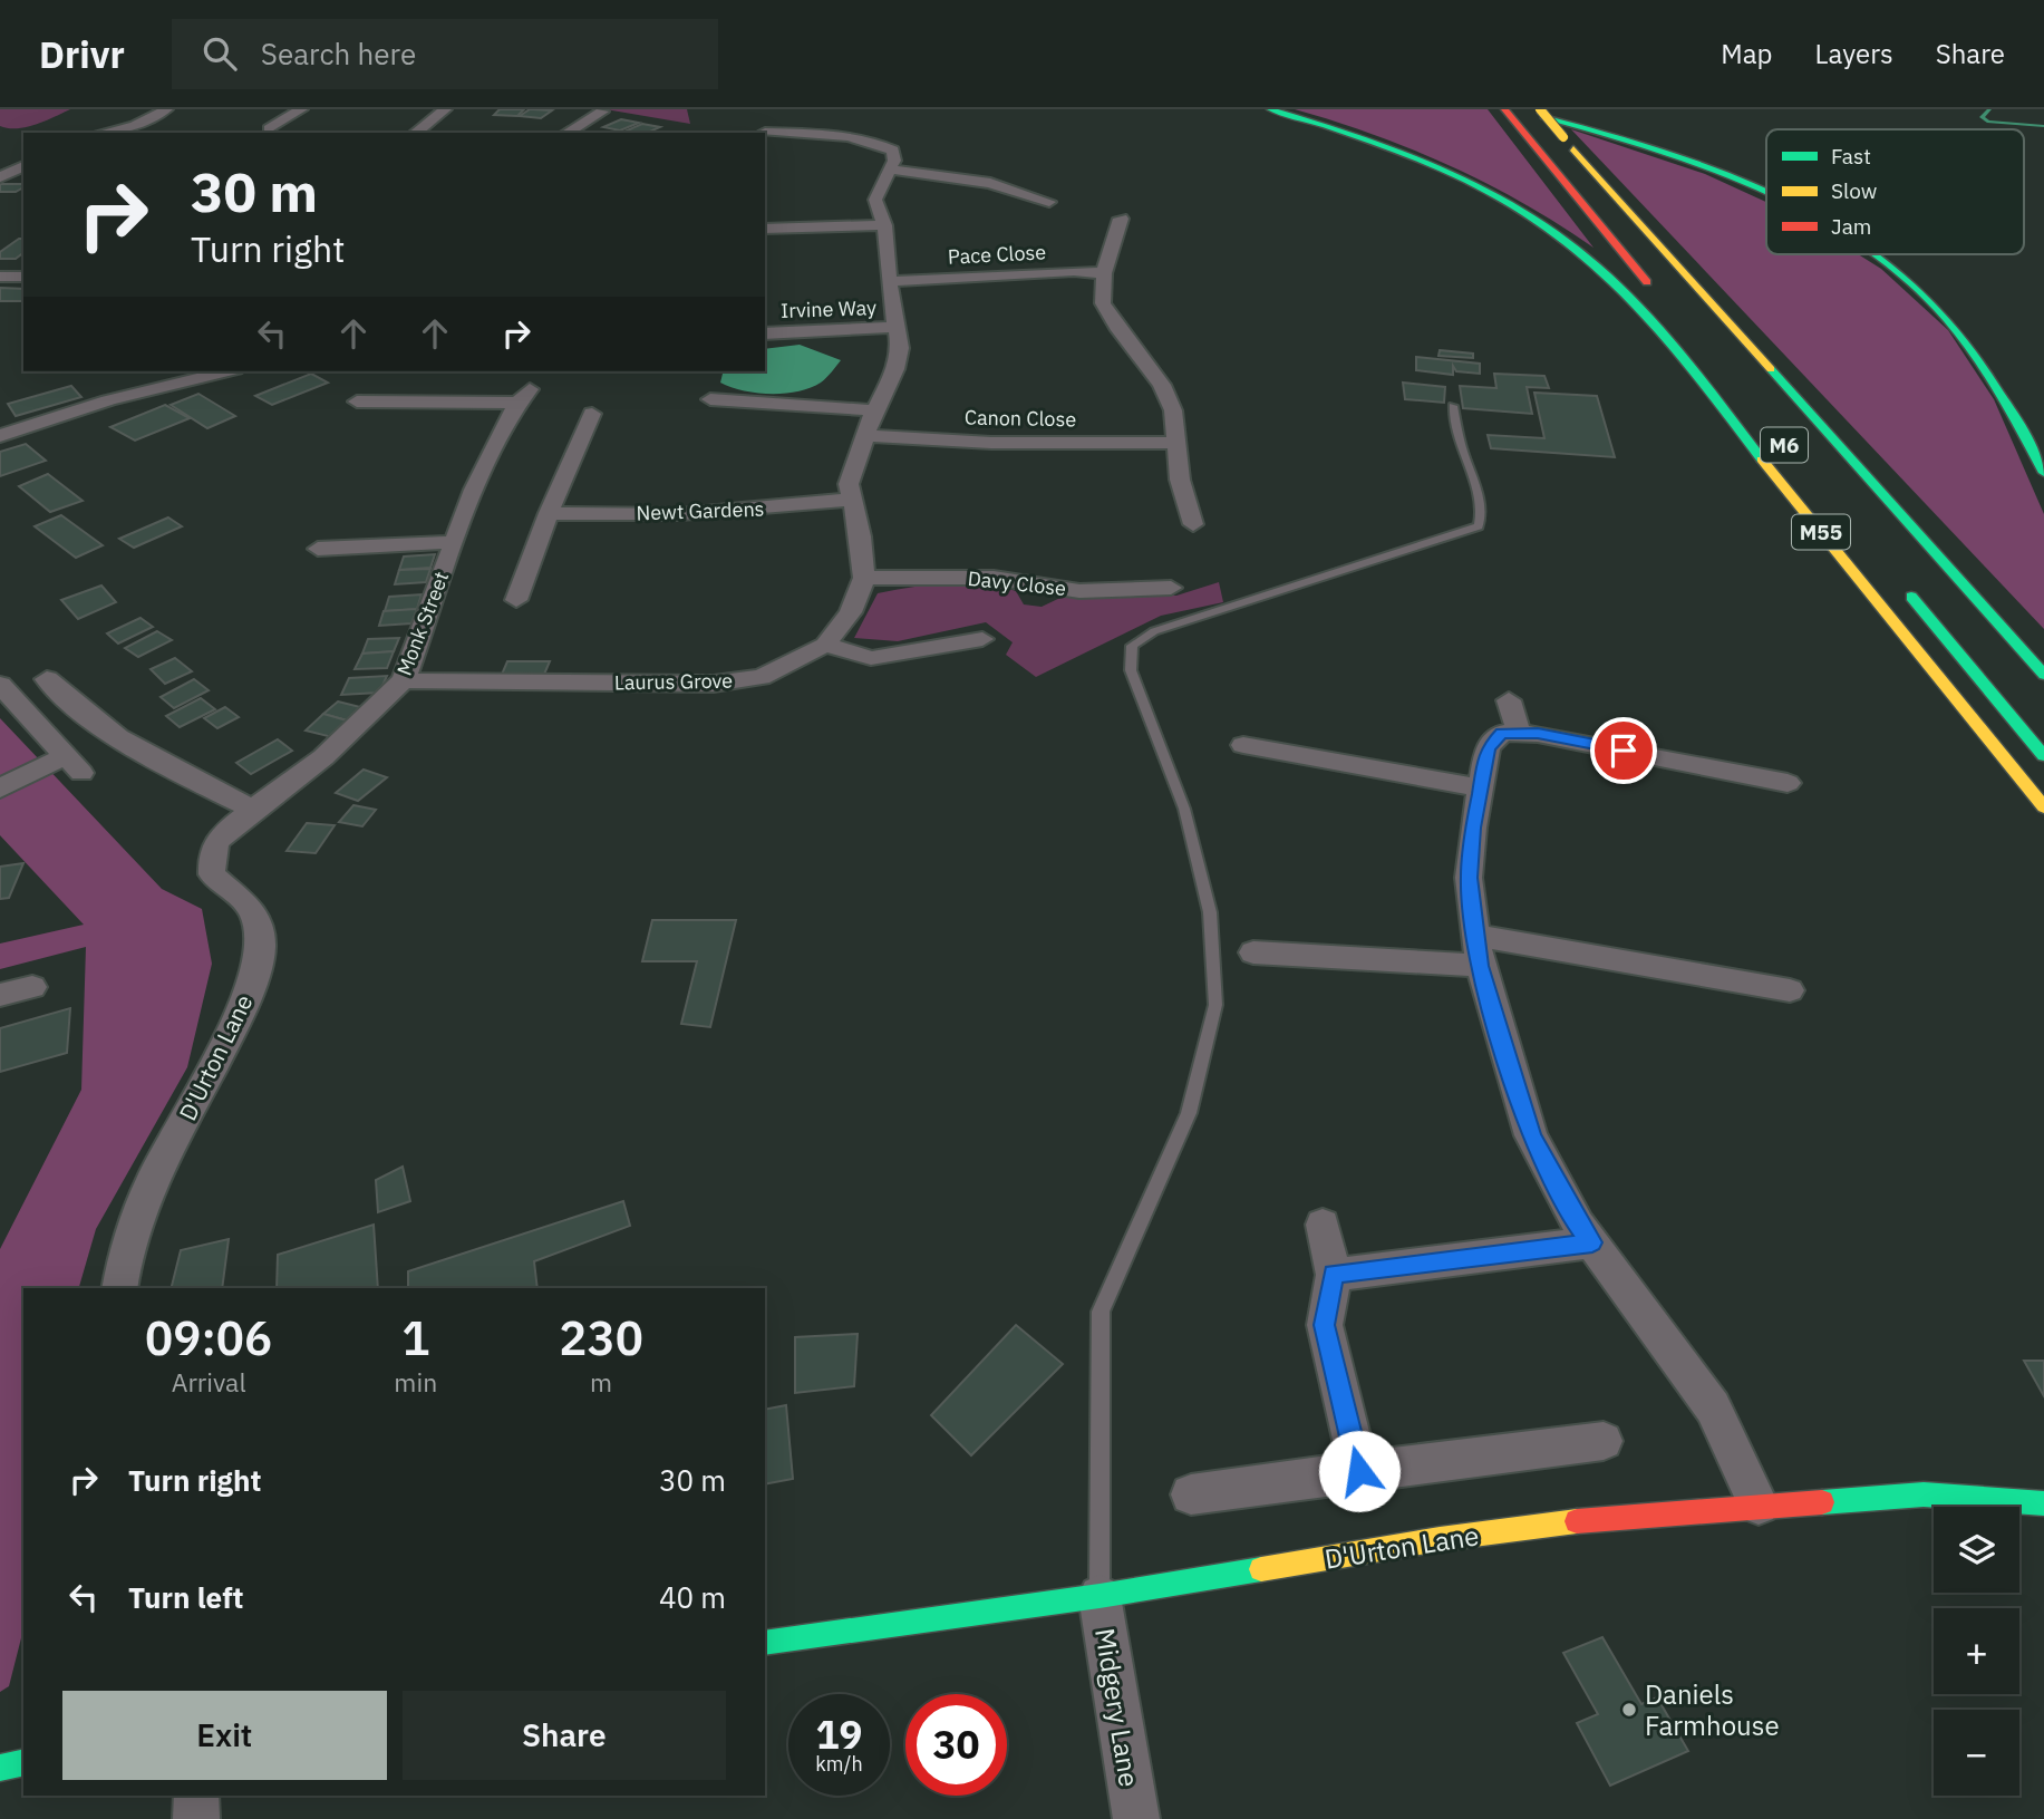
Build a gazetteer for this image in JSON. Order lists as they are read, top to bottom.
{
  "streets": {
    "main road": ["M6", "M55", "D'Urton Lane"],
    "street": [
      "Pace Close",
      "Irvine Way",
      "Canon Close",
      "Newt Gardens",
      "Davy Close",
      "Monk Street",
      "Laurus Grove",
      "Midgery Lane"
    ]
  },
  "crossings": [
    ["Pace Close", "Laurus Grove"],
    ["Irvine Way", "Laurus Grove"],
    ["Canon Close", "Laurus Grove"],
    ["Newt Gardens", "Laurus Grove"],
    ["Davy Close", "Laurus Grove"],
    ["Monk Street", "Laurus Grove"],
    ["Monk Street", "D'Urton Lane"],
    ["D'Urton Lane", "Midgery Lane"]
  ],
  "places": ["Daniels Farmhouse"],
  "legend": ["Fast", "Slow", "Jam"],
  "page": {
    "header": "Drivr",
    "search": "Search here",
    "nav": ["Map", "Layers", "Share"],
    "turn": ["30 m", "Turn right"],
    "eta": [
      "09:06",
      "Arrival",
      "1",
      "min",
      "230",
      "m"
    ],
    "list": [
      {
        "name": "Turn right",
        "value": "30 m"
      },
      {
        "name": "Turn left",
        "value": "40 m"
      }
    ],
    "map_buttons": ["+", "−"],
    "buttons": ["Exit", "Share"],
    "speed": "19 km/h",
    "limit": "30"
  }
}
